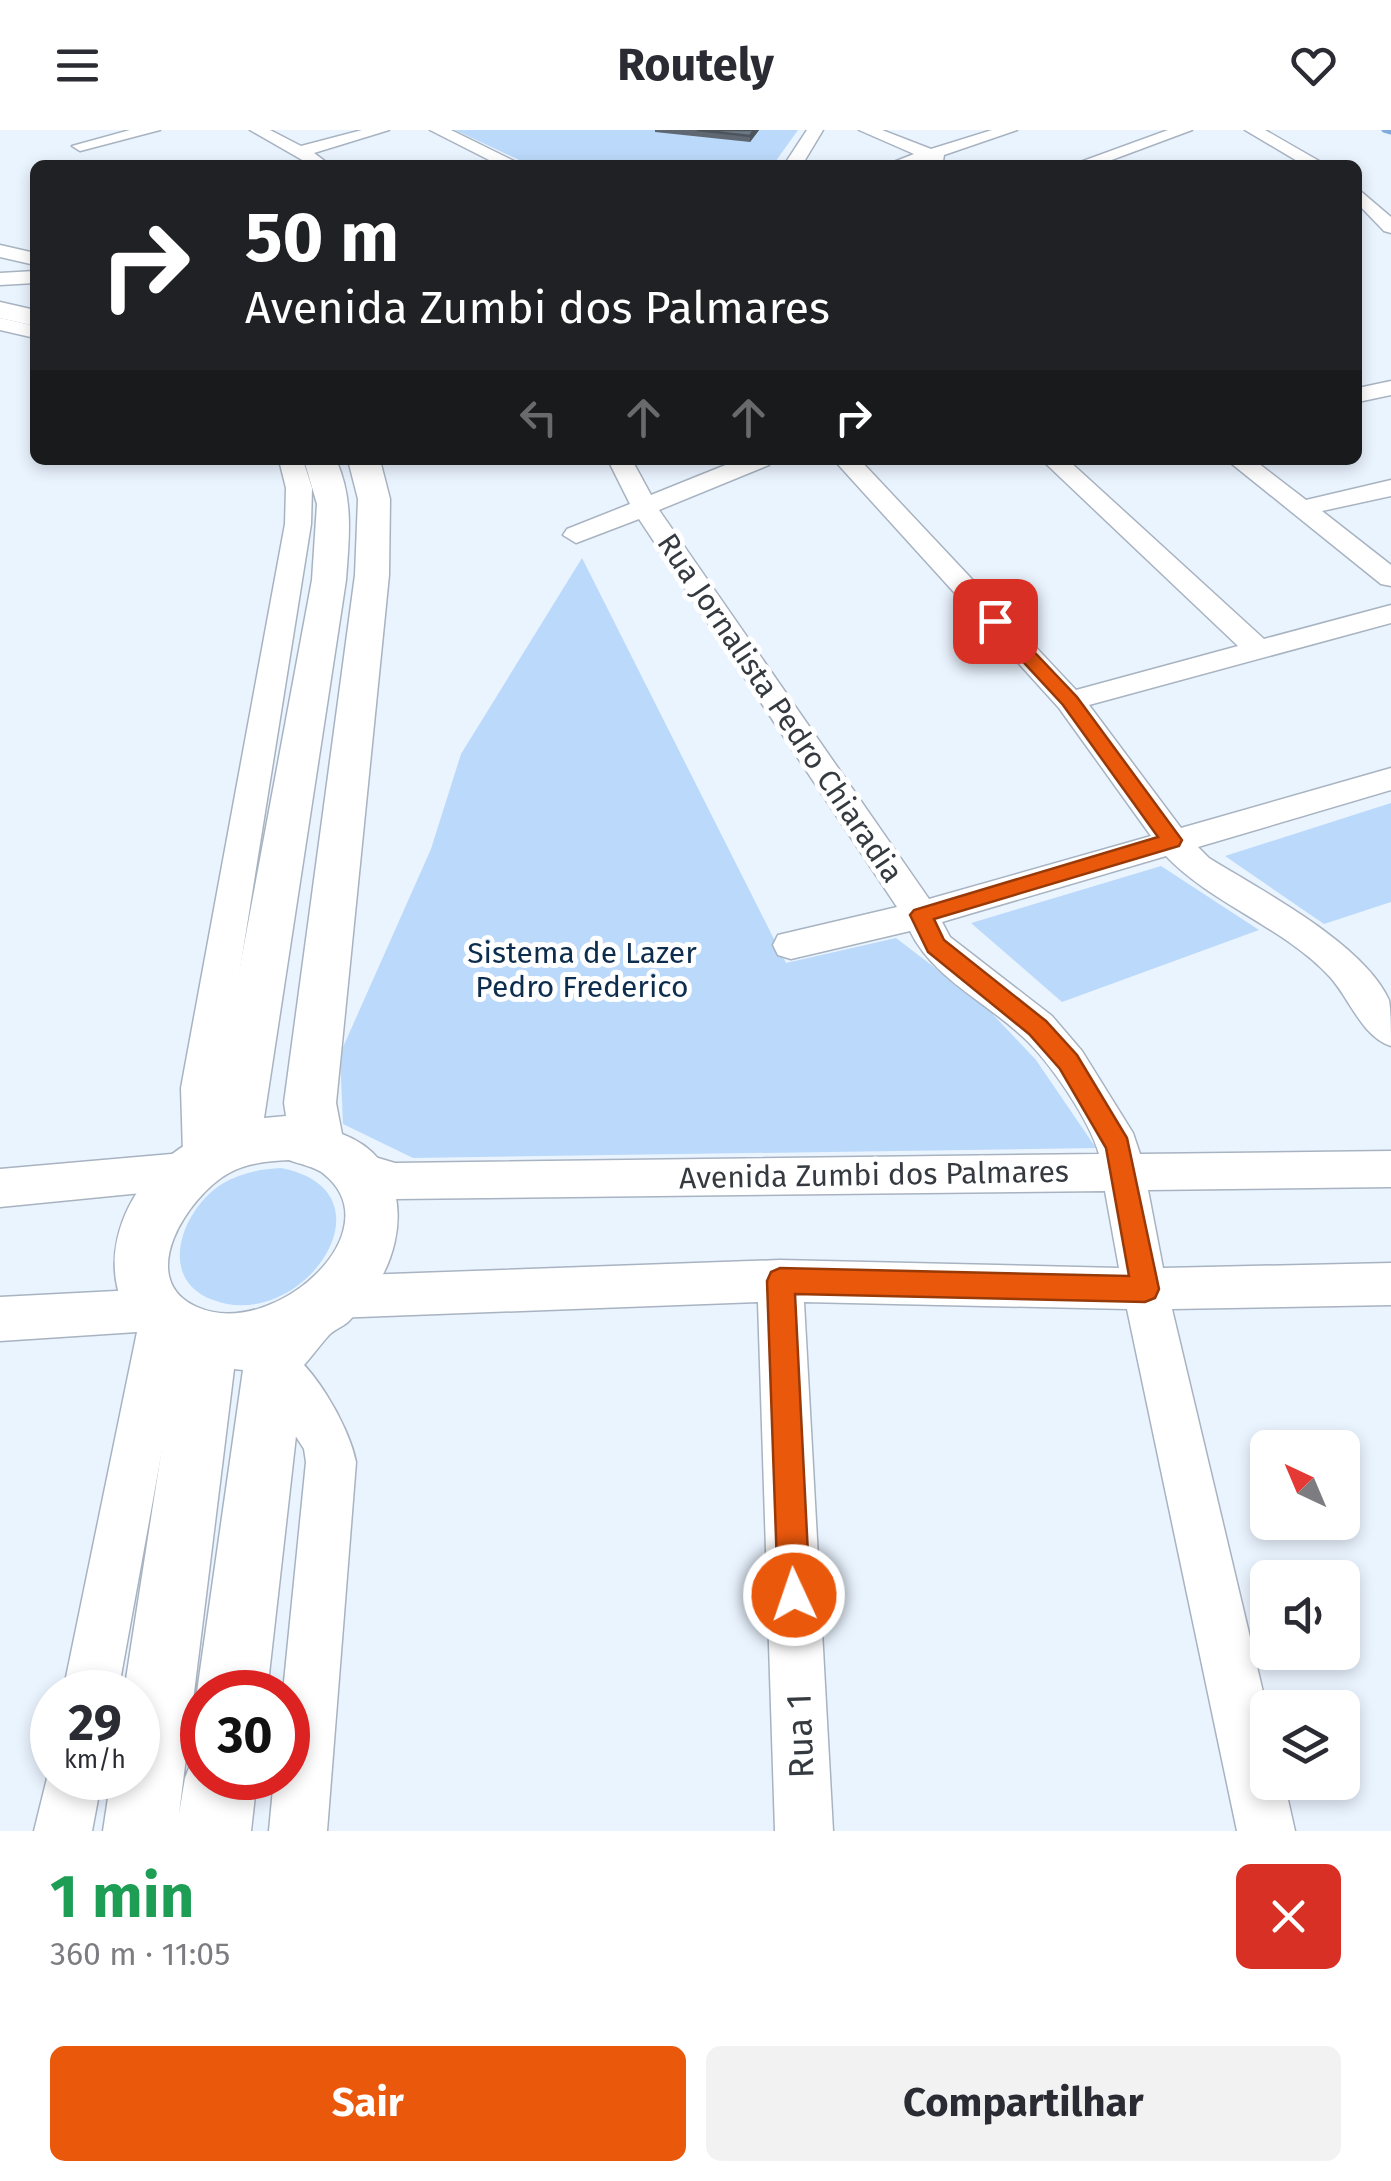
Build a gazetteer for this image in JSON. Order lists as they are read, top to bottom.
{
  "streets": {
    "street": ["Rua Jornalista Pedro Chiaradia", "Avenida Zumbi dos Palmares", "Rua 1"]
  },
  "crossings": [
    ["Rua Jornalista Pedro Chiaradia", "Avenida Zumbi dos Palmares"]
  ],
  "parks": ["Sistema de Lazer Pedro Frederico"],
  "north": "top left",
  "page": {
    "header": "Routely",
    "turn": ["50 m", "Avenida Zumbi dos Palmares"],
    "speed": "29 km/h",
    "limit": "30",
    "heading": ["1 min", "360 m · 11:05"],
    "buttons": ["Sair", "Compartilhar"]
  }
}
